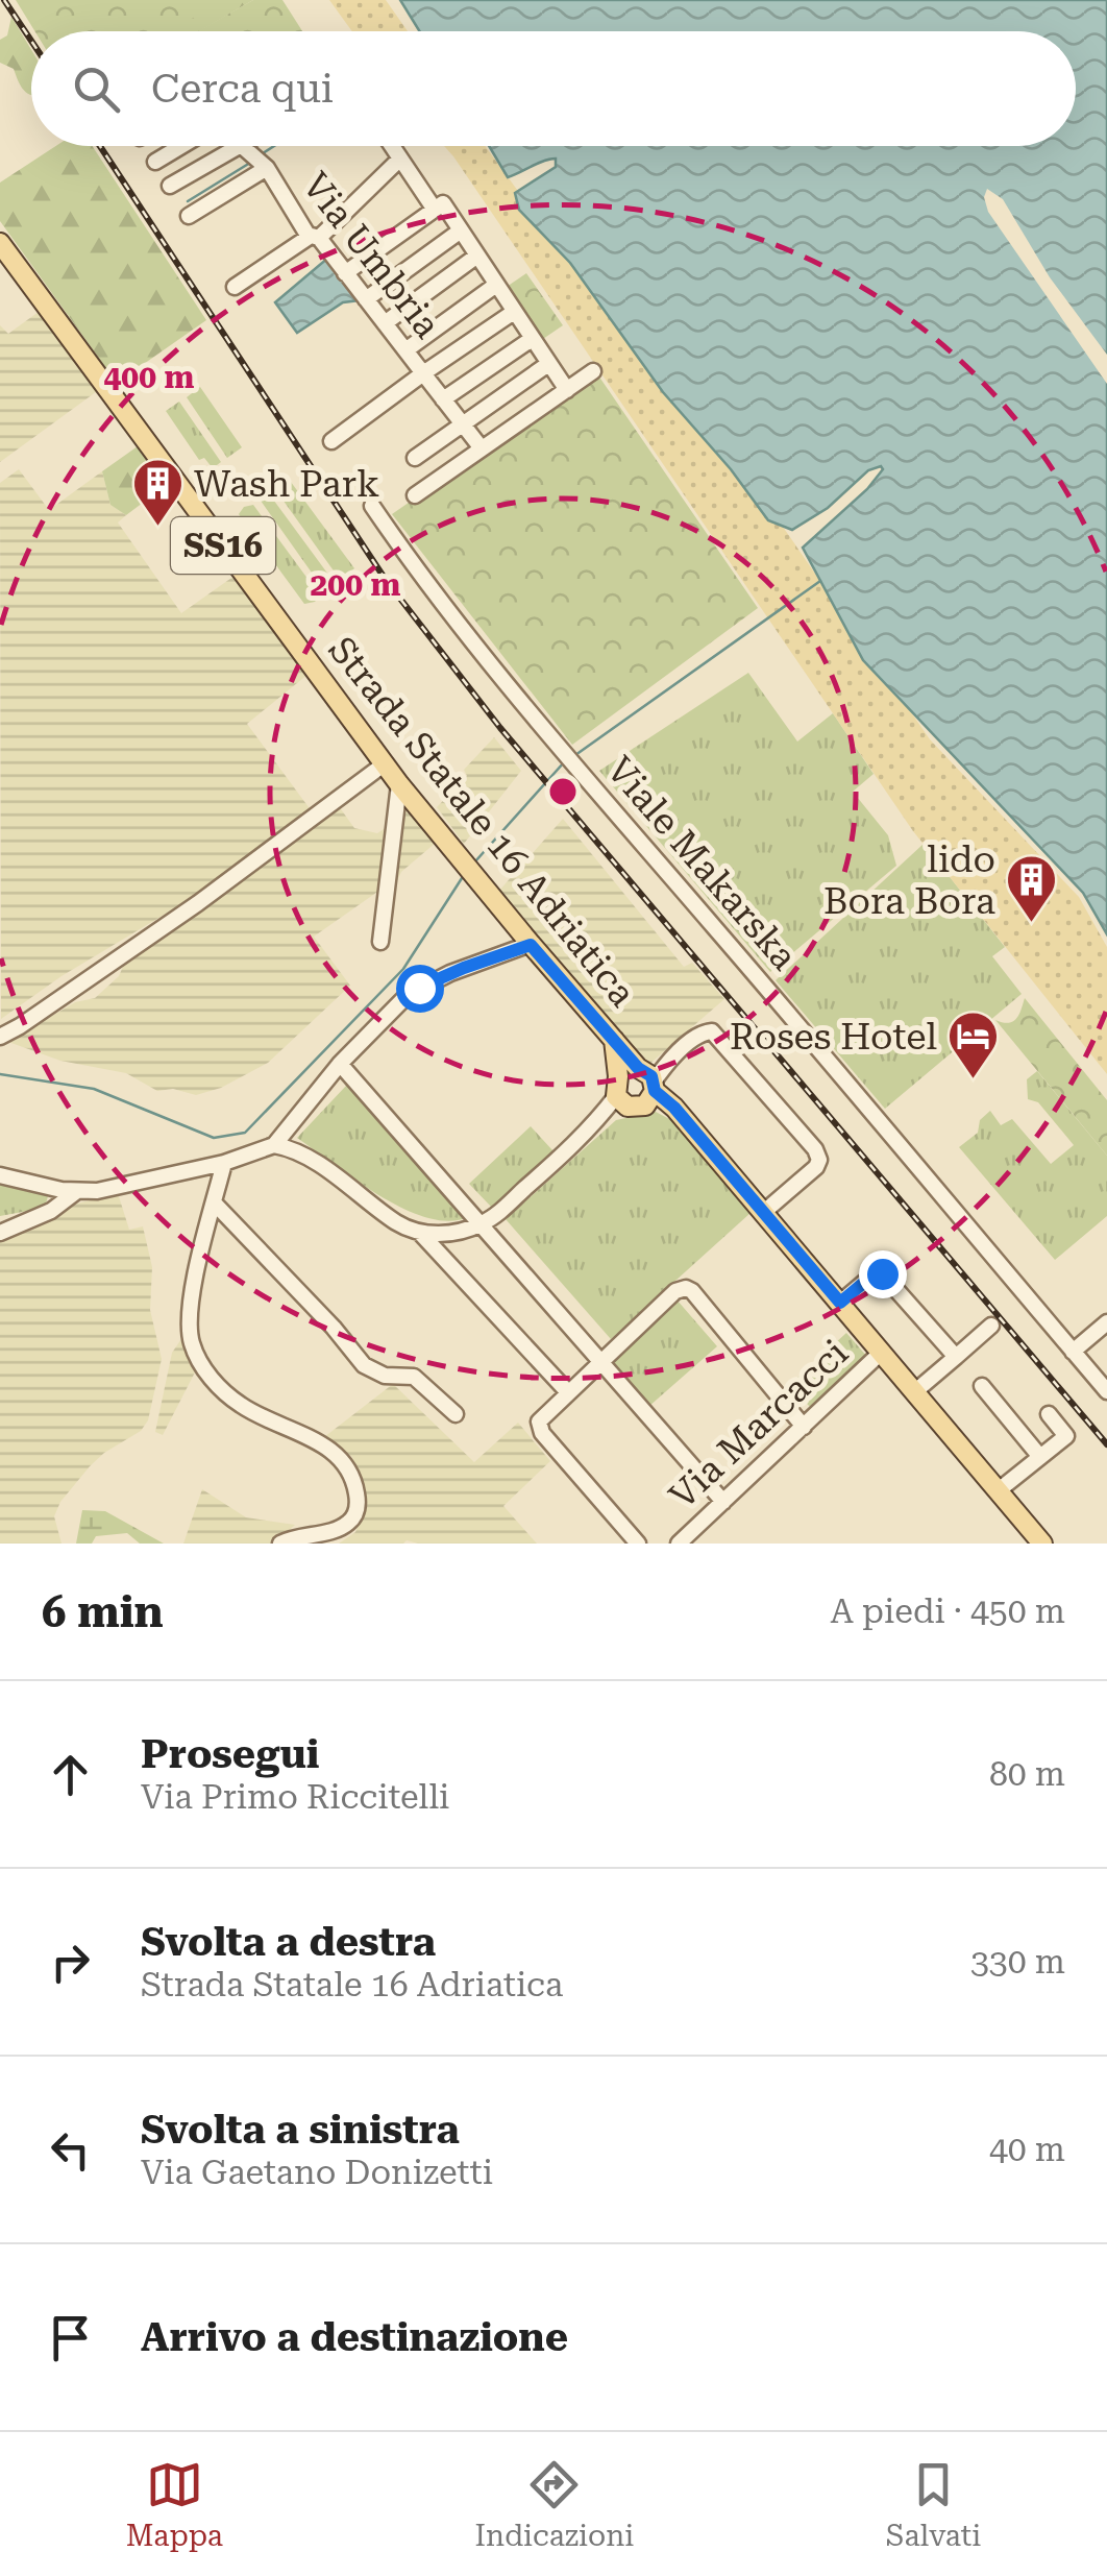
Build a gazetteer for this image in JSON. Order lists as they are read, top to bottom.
{
  "streets": {
    "main road": ["SS16", "Strada Statale 16 Adriatica"],
    "street": ["Via Umbria", "Viale Makarska", "Via Marcacci"]
  },
  "crossings": [
    ["Strada Statale 16 Adriatica", "Via Marcacci"]
  ],
  "places": {
    "building": ["Wash Park", "lido Bora Bora"],
    "hotel": ["Roses Hotel"]
  },
  "page": {
    "search": "Cerca qui",
    "heading": ["6 min", "A piedi · 450 m"],
    "list": [
      ["Prosegui", "Via Primo Riccitelli", "80 m"],
      ["Svolta a destra", "Strada Statale 16 Adriatica", "330 m"],
      ["Svolta a sinistra", "Via Gaetano Donizetti", "40 m"],
      "Arrivo a destinazione"
    ],
    "nav": ["Mappa", "Indicazioni", "Salvati"]
  },
  "rings": ["400 m", "200 m"]
}
